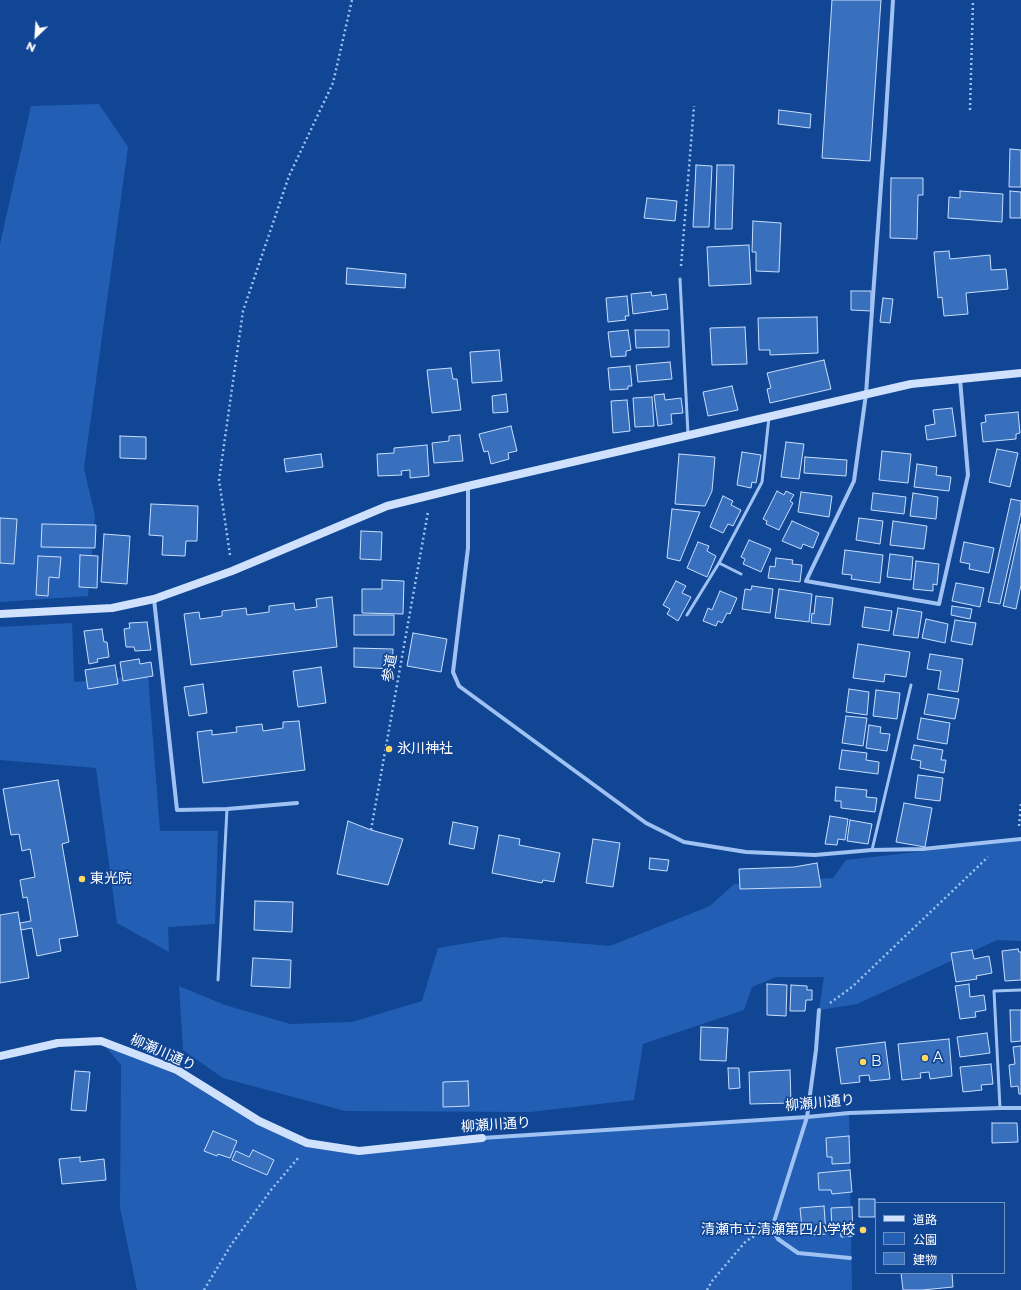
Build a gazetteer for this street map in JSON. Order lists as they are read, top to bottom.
{
  "streets": {
    "street": ["柳瀬川通り"],
    "path": ["参道"]
  },
  "places": [
    "氷川神社",
    "東光院",
    "A",
    "B",
    "清瀬市立清瀬第四小学校"
  ],
  "legend": ["道路", "公園", "建物"],
  "north": "bottom left"
}
